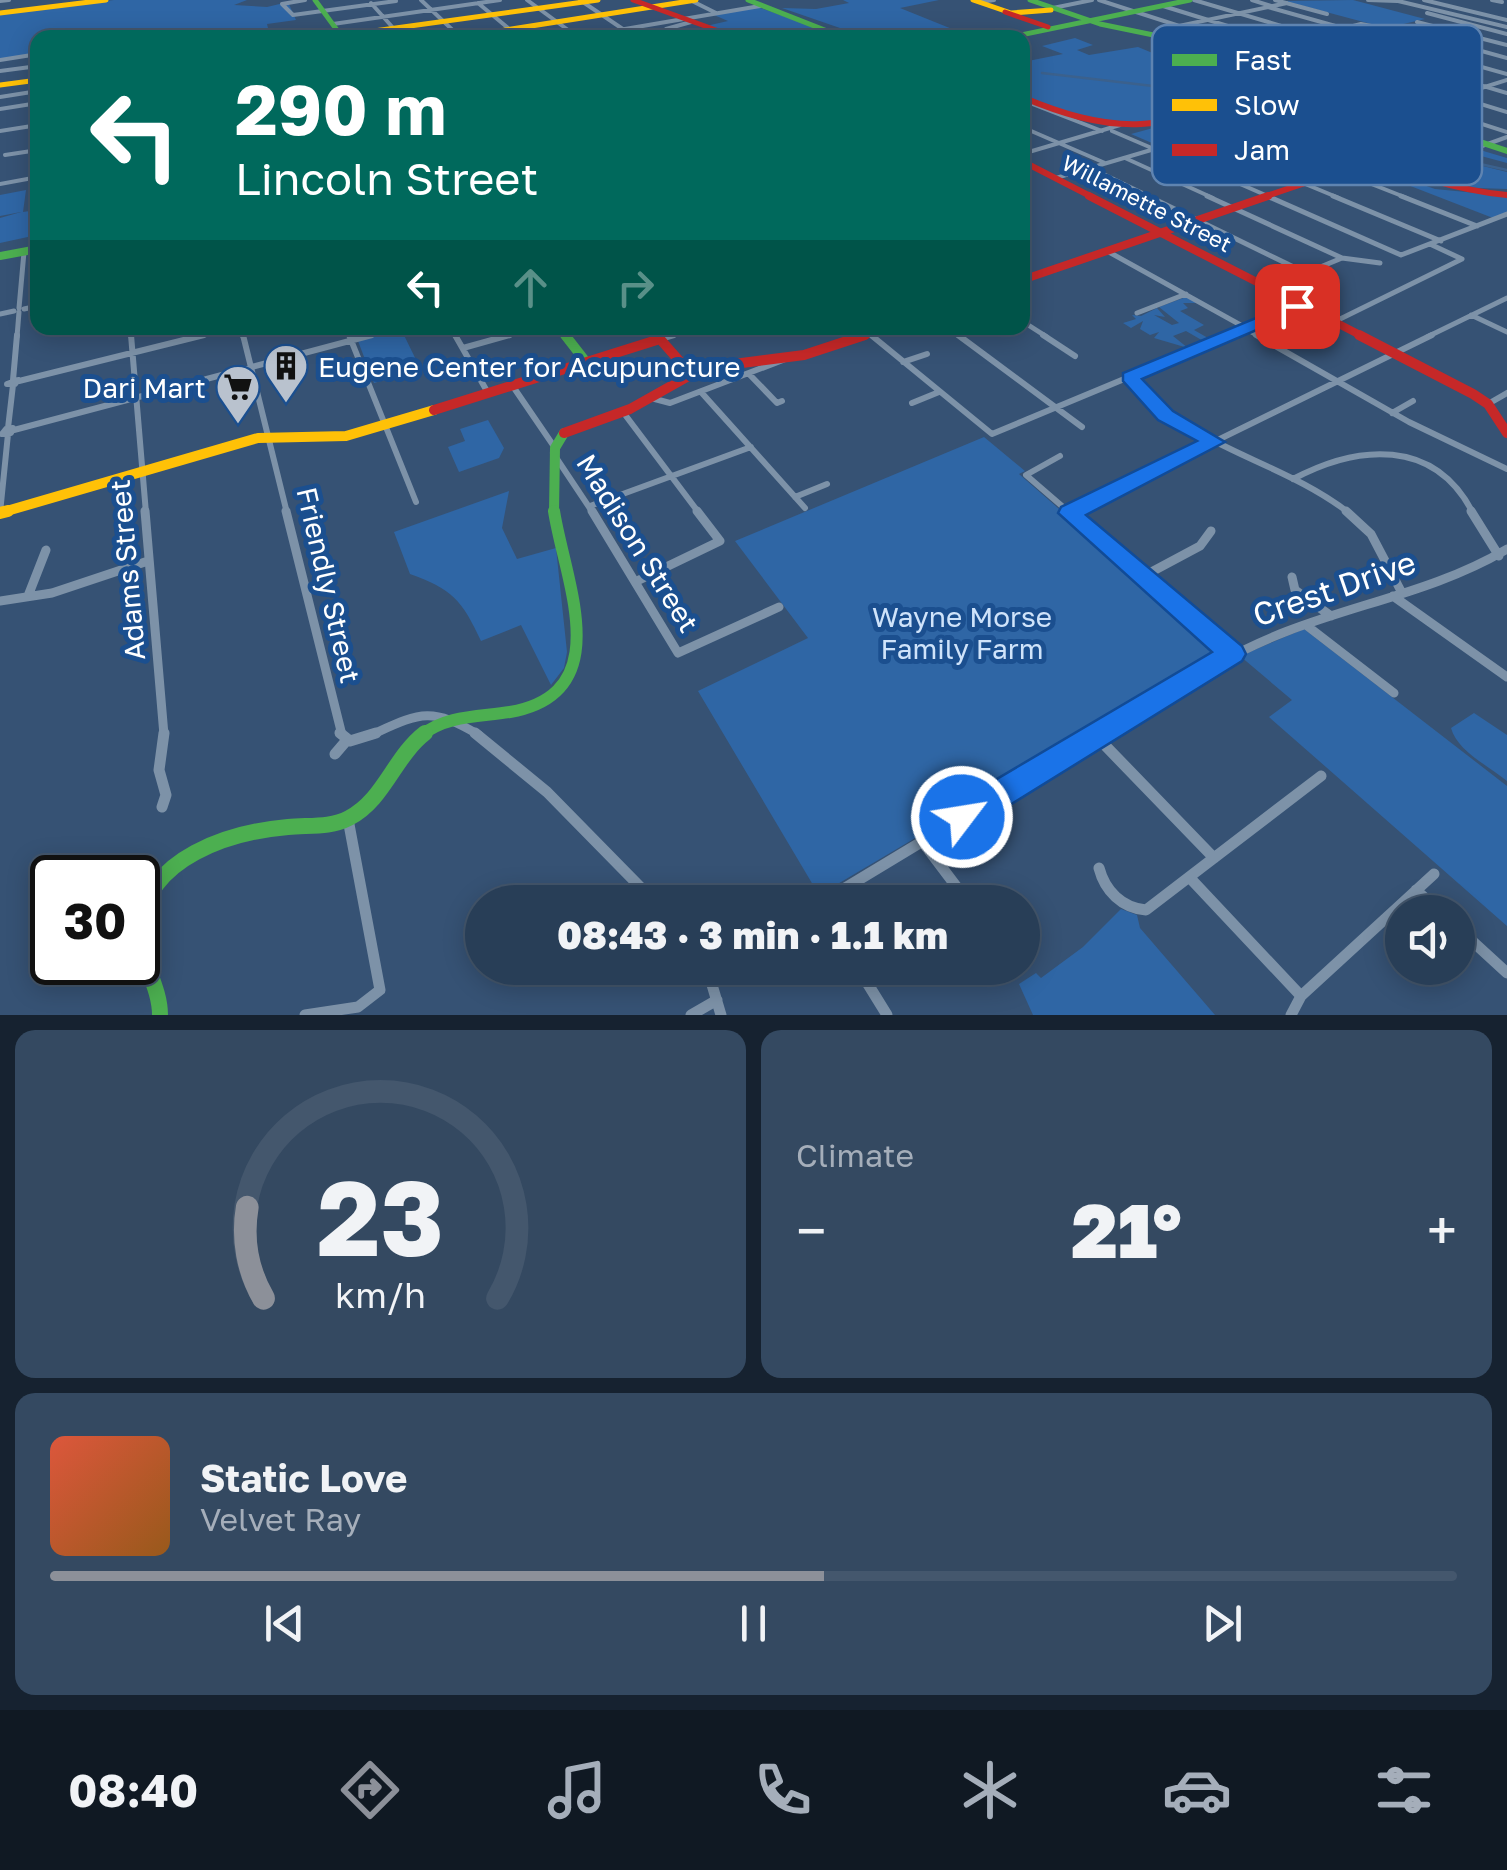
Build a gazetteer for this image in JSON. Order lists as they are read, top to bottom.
{
  "streets": {
    "main road": ["Willamette Street"],
    "street": [
      "Madison Street",
      "Adams Street",
      "Friendly Street",
      "Crest Drive"
    ]
  },
  "parks": ["Wayne Morse Family Farm"],
  "places": {
    "building": ["Eugene Center for Acupuncture"],
    "supermarket": ["Dari Mart"]
  },
  "legend": ["Fast", "Slow", "Jam"],
  "page": {
    "turn": ["290 m", "Lincoln Street"],
    "limit": "30",
    "trip": "08:43 · 3 min · 1.1 km",
    "tile": "Climate",
    "heat": ["−", "21°", "+"],
    "song": ["Static Love", "Velvet Ray"],
    "tabs": "08:40",
    "gauge": ["23", "km/h"]
  }
}
